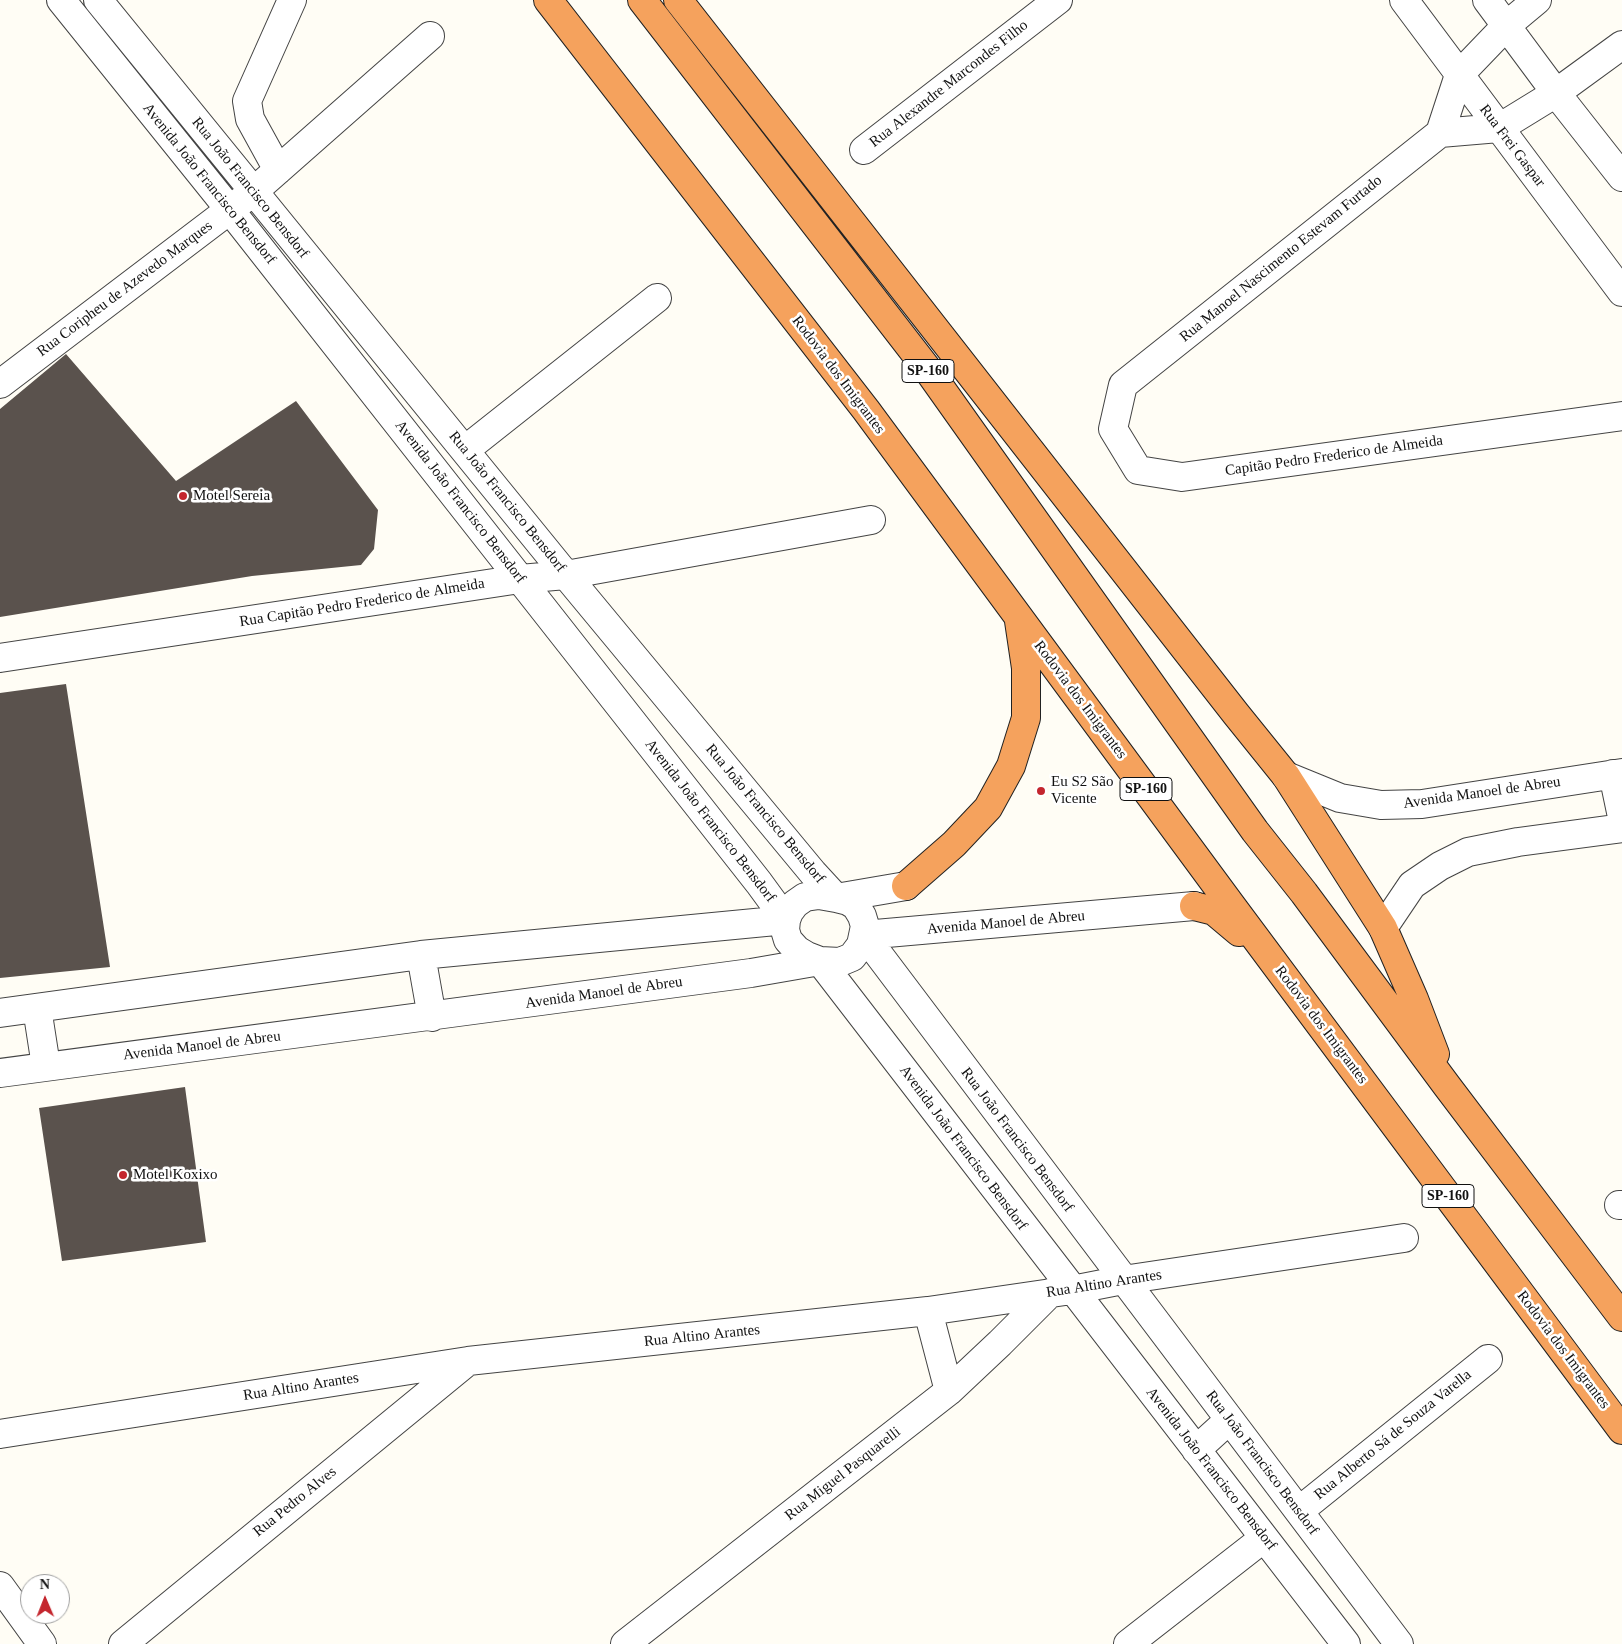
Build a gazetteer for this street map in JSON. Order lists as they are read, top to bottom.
{
  "streets": {
    "highway": ["SP-160", "Rodovia dos Imigrantes"],
    "street": [
      "Rua Alexandre Marcondes Filho",
      "Rua Frei Gaspar",
      "Avenida João Francisco Bensdorf",
      "Rua João Francisco Bensdorf",
      "Rua Manoel Nascimento Estevam Furtado",
      "Rua Coripheu de Azevedo Marques",
      "Capitão Pedro Frederico de Almeida",
      "Rua Capitão Pedro Frederico de Almeida",
      "Avenida Manoel de Abreu",
      "Rua Altino Arantes",
      "Rua Alberto Sá de Souza Varella",
      "Rua Miguel Pasquarelli",
      "Rua Pedro Alves"
    ]
  },
  "crossings": [
    ["Avenida João Francisco Bensdorf", "Rua João Francisco Bensdorf"],
    ["Avenida João Francisco Bensdorf", "Rua Coripheu de Azevedo Marques"],
    ["Avenida João Francisco Bensdorf", "Rua Capitão Pedro Frederico de Almeida"],
    ["Avenida João Francisco Bensdorf", "Avenida Manoel de Abreu"],
    ["Avenida João Francisco Bensdorf", "Rua Altino Arantes"],
    ["Avenida João Francisco Bensdorf", "Rua Miguel Pasquarelli"],
    ["Rua João Francisco Bensdorf", "Rua Coripheu de Azevedo Marques"],
    ["Rua João Francisco Bensdorf", "Rua Capitão Pedro Frederico de Almeida"],
    ["Rua João Francisco Bensdorf", "Avenida Manoel de Abreu"],
    ["Rua João Francisco Bensdorf", "Rua Altino Arantes"],
    ["Rua João Francisco Bensdorf", "Rua Alberto Sá de Souza Varella"],
    ["Rua Manoel Nascimento Estevam Furtado", "Capitão Pedro Frederico de Almeida"],
    ["Rua Altino Arantes", "Rua Miguel Pasquarelli"],
    ["Rua Altino Arantes", "Rua Pedro Alves"]
  ],
  "places": ["Motel Sereia", "Eu S2 São Vicente", "Motel Koxixo"],
  "north": "top"
}
